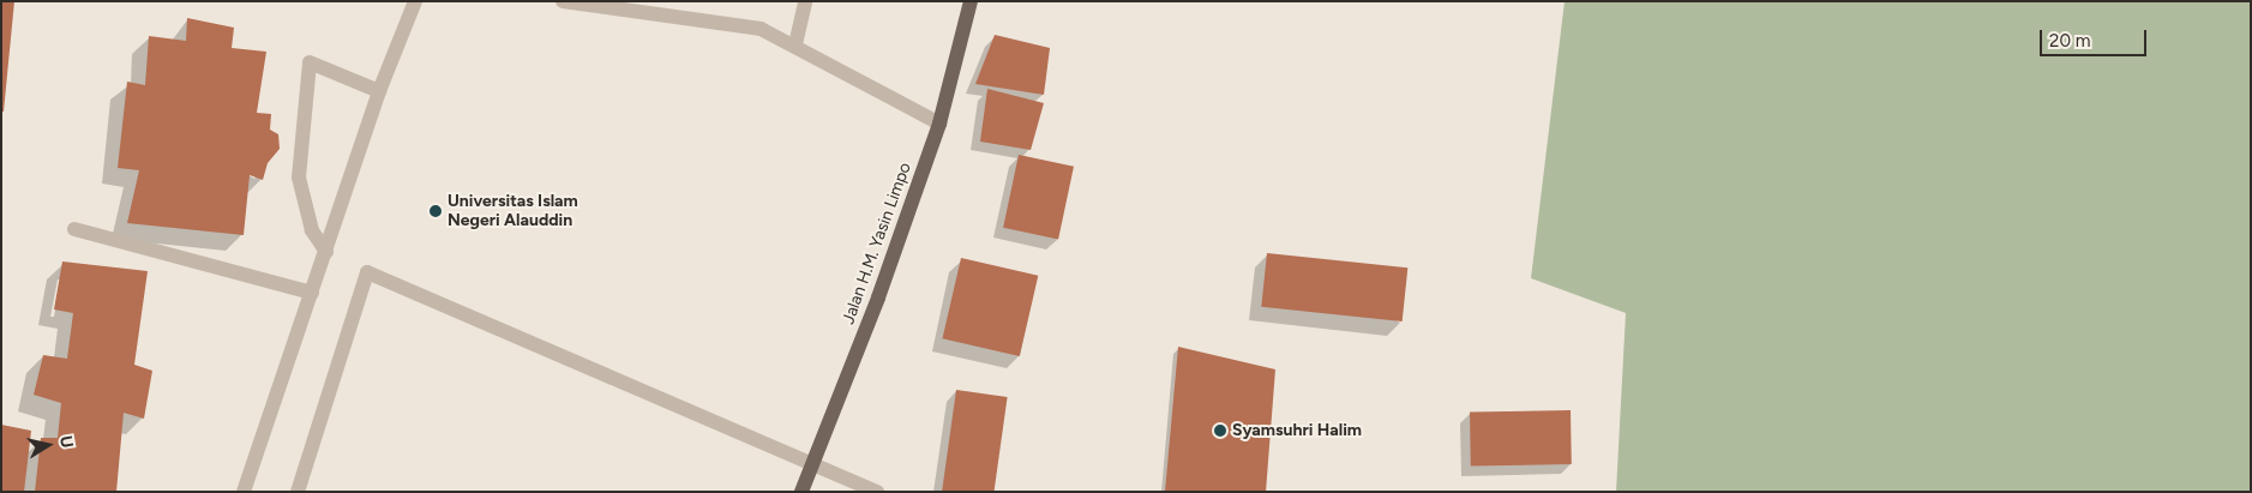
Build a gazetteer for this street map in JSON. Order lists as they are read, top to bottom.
{
  "streets": {
    "main road": ["Jalan H.M. Yasin Limpo"]
  },
  "places": ["Universitas Islam Negeri Alauddin", "Syamsuhri Halim"],
  "scale_bar": "20 m",
  "north": "right"
}
